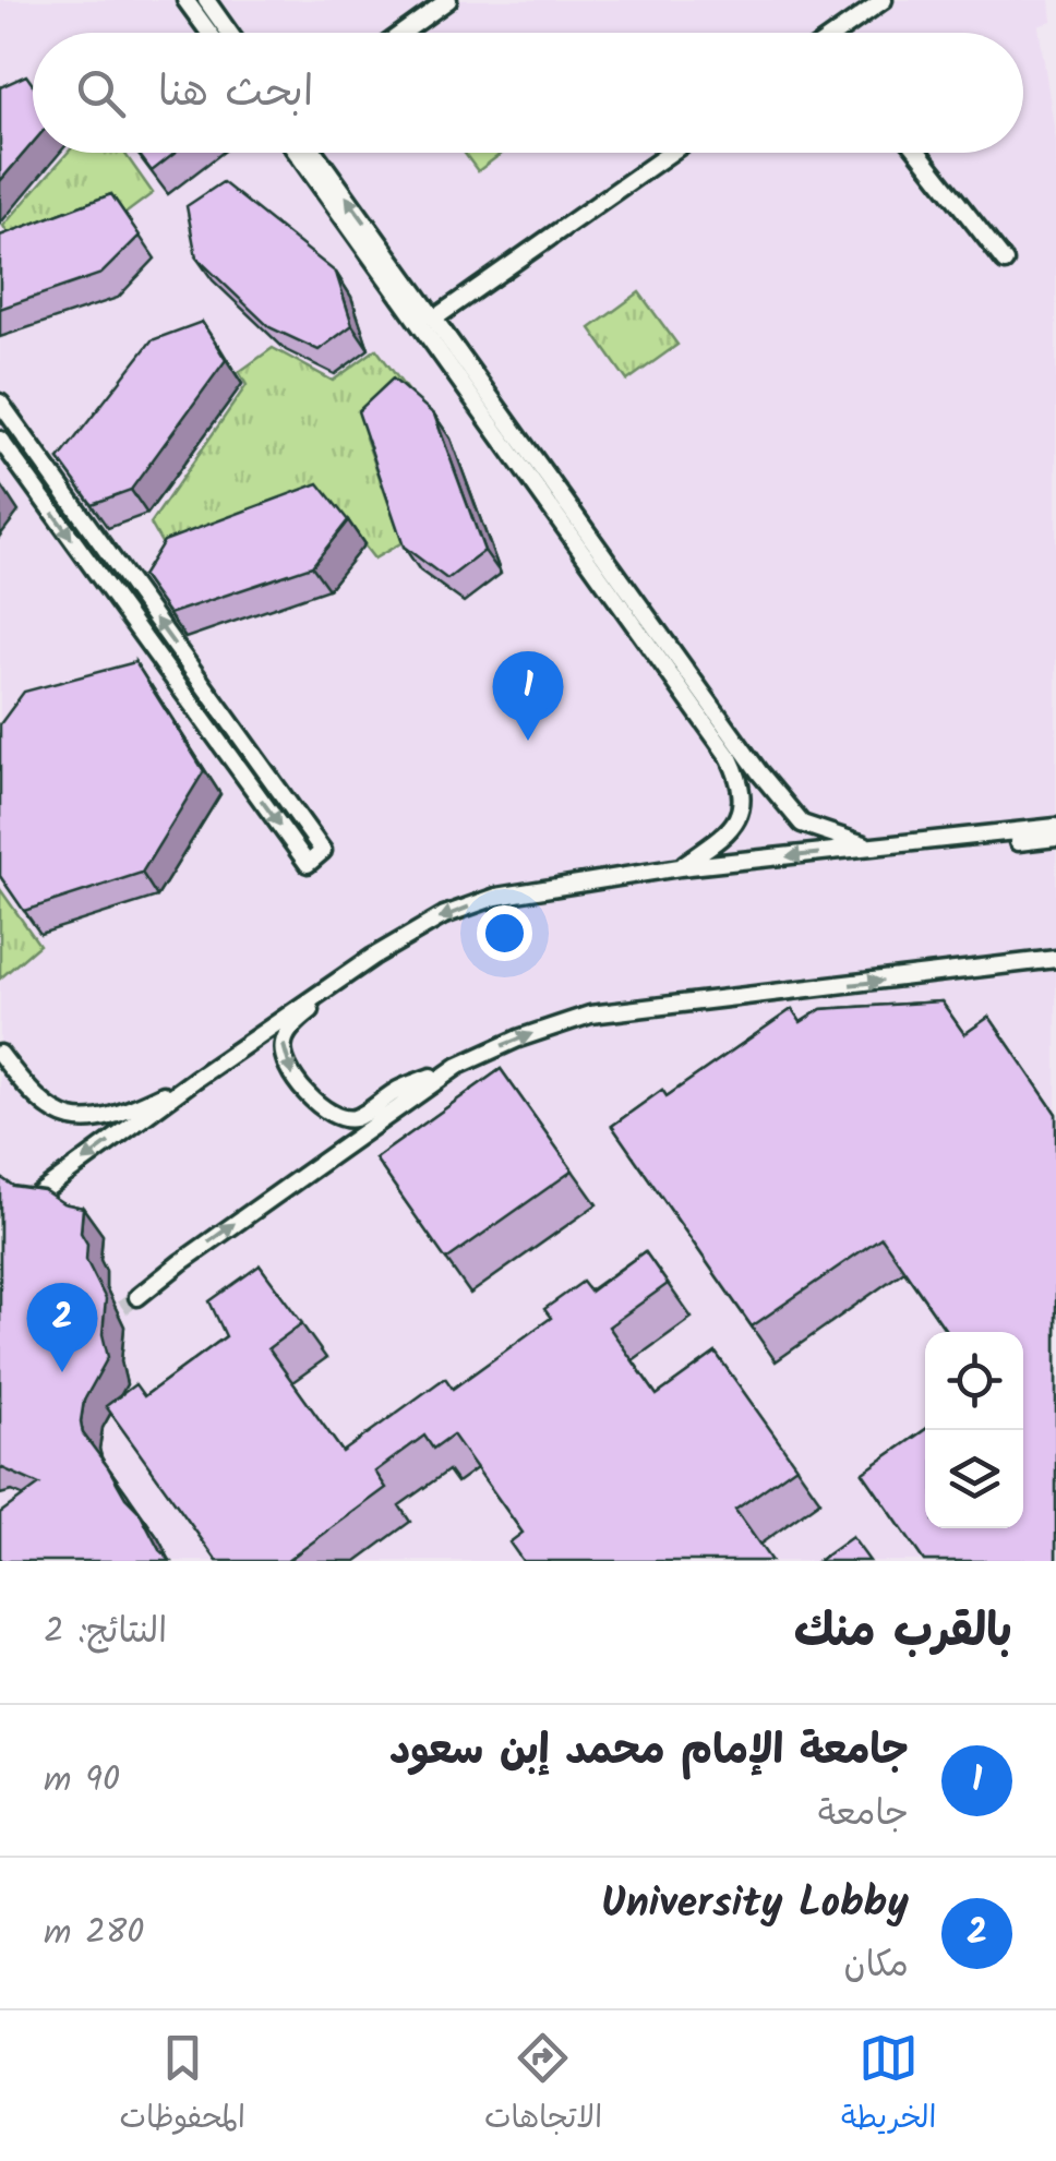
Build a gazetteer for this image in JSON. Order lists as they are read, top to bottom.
{
  "page": {
    "search": "ابحث هنا",
    "pins": ["1", "2"],
    "heading": ["بالقرب منك", "النتائج: 2"],
    "list": [
      {
        "mark": "1",
        "name": "جامعة الإمام محمد إبن سعود",
        "note": "جامعة",
        "value": "90 m"
      },
      {
        "mark": "2",
        "name": "University Lobby",
        "note": "مكان",
        "value": "280 m"
      }
    ],
    "nav": ["الخريطة", "الاتجاهات", "المحفوظات"]
  }
}
